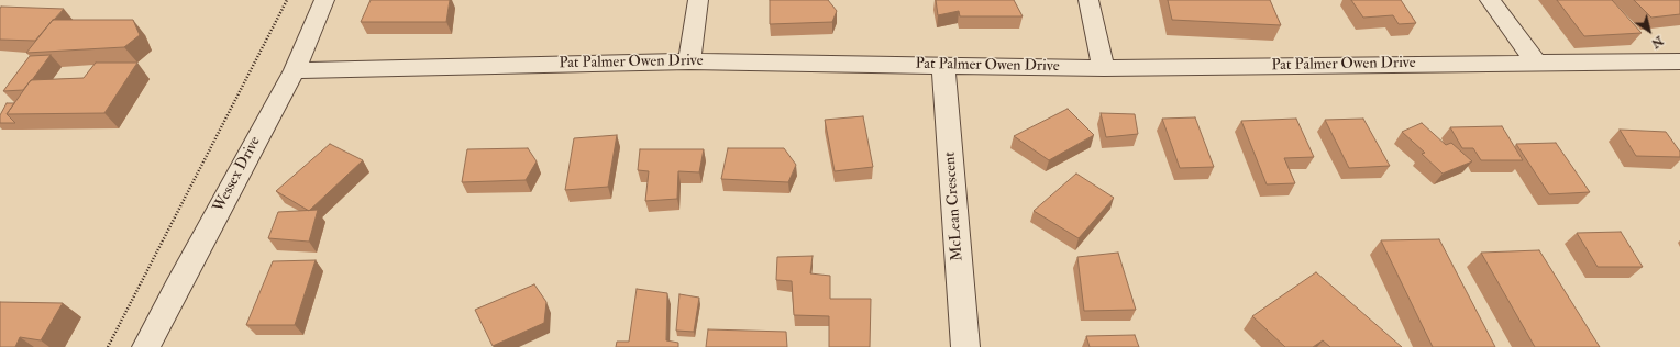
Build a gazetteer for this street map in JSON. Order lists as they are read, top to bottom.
{
  "streets": {
    "street": ["Pat Palmer Owen Drive", "Wessex Drive", "McLean Crescent"]
  },
  "crossings": [
    ["Pat Palmer Owen Drive", "Wessex Drive"],
    ["Pat Palmer Owen Drive", "McLean Crescent"]
  ],
  "north": "bottom right"
}
